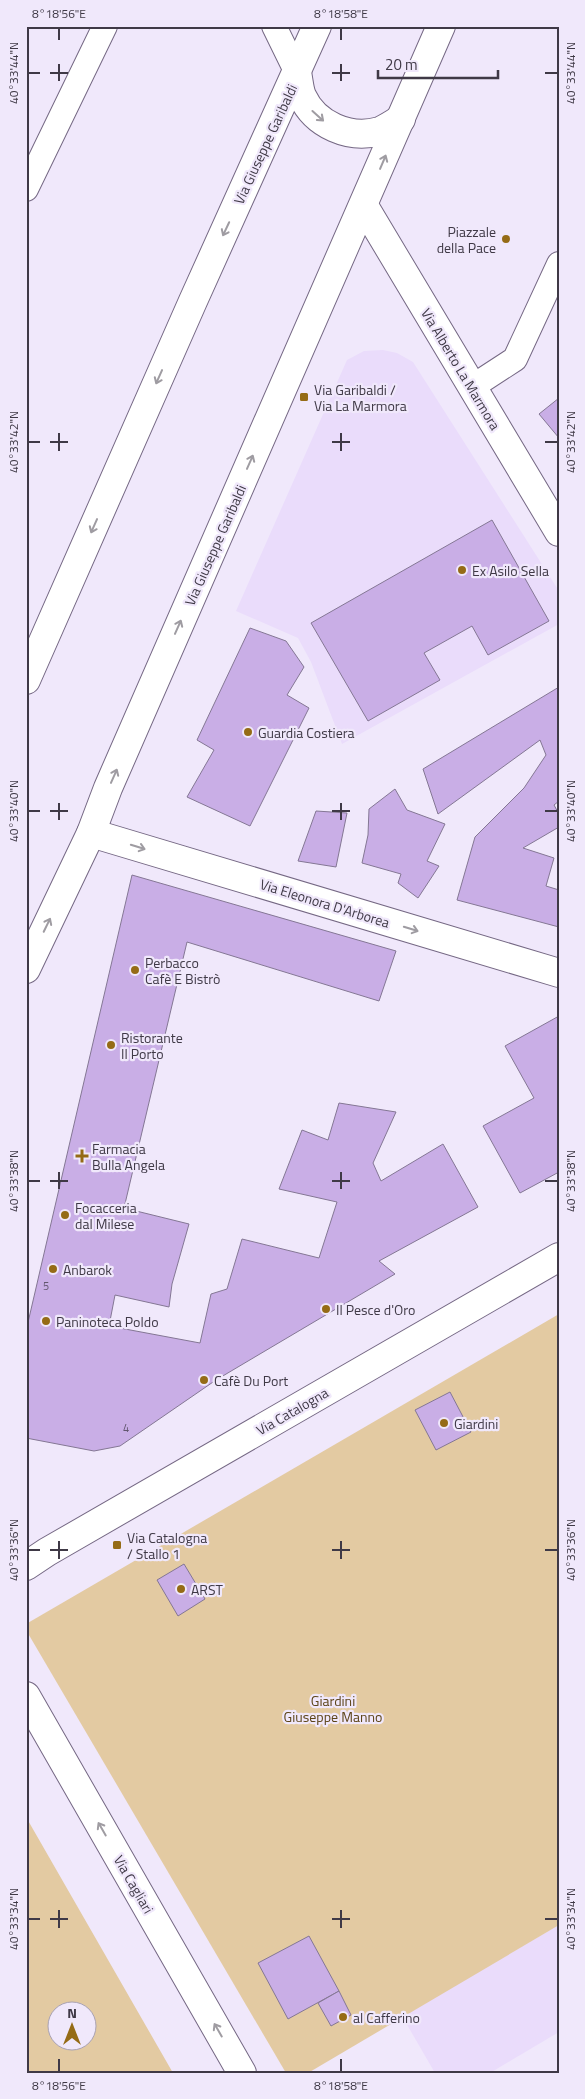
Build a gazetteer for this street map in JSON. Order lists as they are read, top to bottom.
{
  "streets": {
    "main road": [
      "Via Giuseppe Garibaldi",
      "Via Alberto La Marmora",
      "Via Eleonora D'Arborea",
      "Via Catalogna",
      "Via Cagliari"
    ]
  },
  "crossings": [
    ["Via Giuseppe Garibaldi", "Via Alberto La Marmora"],
    ["Via Giuseppe Garibaldi", "Via Eleonora D'Arborea"]
  ],
  "one_way": ["Via Eleonora D'Arborea", "Via Cagliari"],
  "parks": ["Giardini Giuseppe Manno"],
  "places": {
    "other": [
      "Piazzale della Pace",
      "Ex Asilo Sella",
      "Guardia Costiera",
      "Perbacco Cafè E Bistrò",
      "Ristorante Il Porto",
      "Focacceria dal Milese",
      "Anbarok",
      "Il Pesce d'Oro",
      "Paninoteca Poldo",
      "Cafè Du Port",
      "Giardini",
      "ARST",
      "al Cafferino"
    ],
    "transit": ["Via Garibaldi / Via La Marmora", "Via Catalogna / Stallo 1"],
    "health": ["Farmacia Bulla Angela"]
  },
  "house_numbers": ["5", "4"],
  "scale_bar": "20 m",
  "north": "top",
  "coordinates": [
    "8°18'56\"E",
    "8°18'58\"E",
    "40°33'44\"N",
    "40°33'42\"N",
    "40°33'40\"N",
    "40°33'38\"N",
    "40°33'36\"N",
    "40°33'34\"N"
  ]
}
